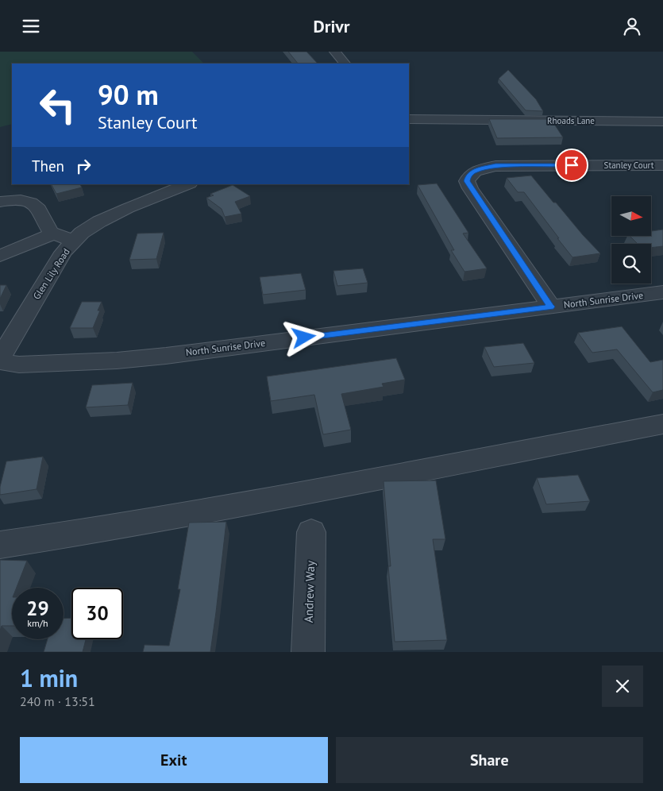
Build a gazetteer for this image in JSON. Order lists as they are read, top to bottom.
{
  "streets": {
    "street": [
      "Rhoads Lane",
      "Stanley Court",
      "Glen Lily Road",
      "North Sunrise Drive",
      "Andrew Way"
    ]
  },
  "crossings": [
    ["Stanley Court", "North Sunrise Drive"]
  ],
  "north": "right",
  "page": {
    "header": "Drivr",
    "turn": ["90 m", "Stanley Court"],
    "then": "Then",
    "speed": "29 km/h",
    "limit": "30",
    "heading": ["1 min", "240 m · 13:51"],
    "buttons": ["Exit", "Share"]
  }
}
